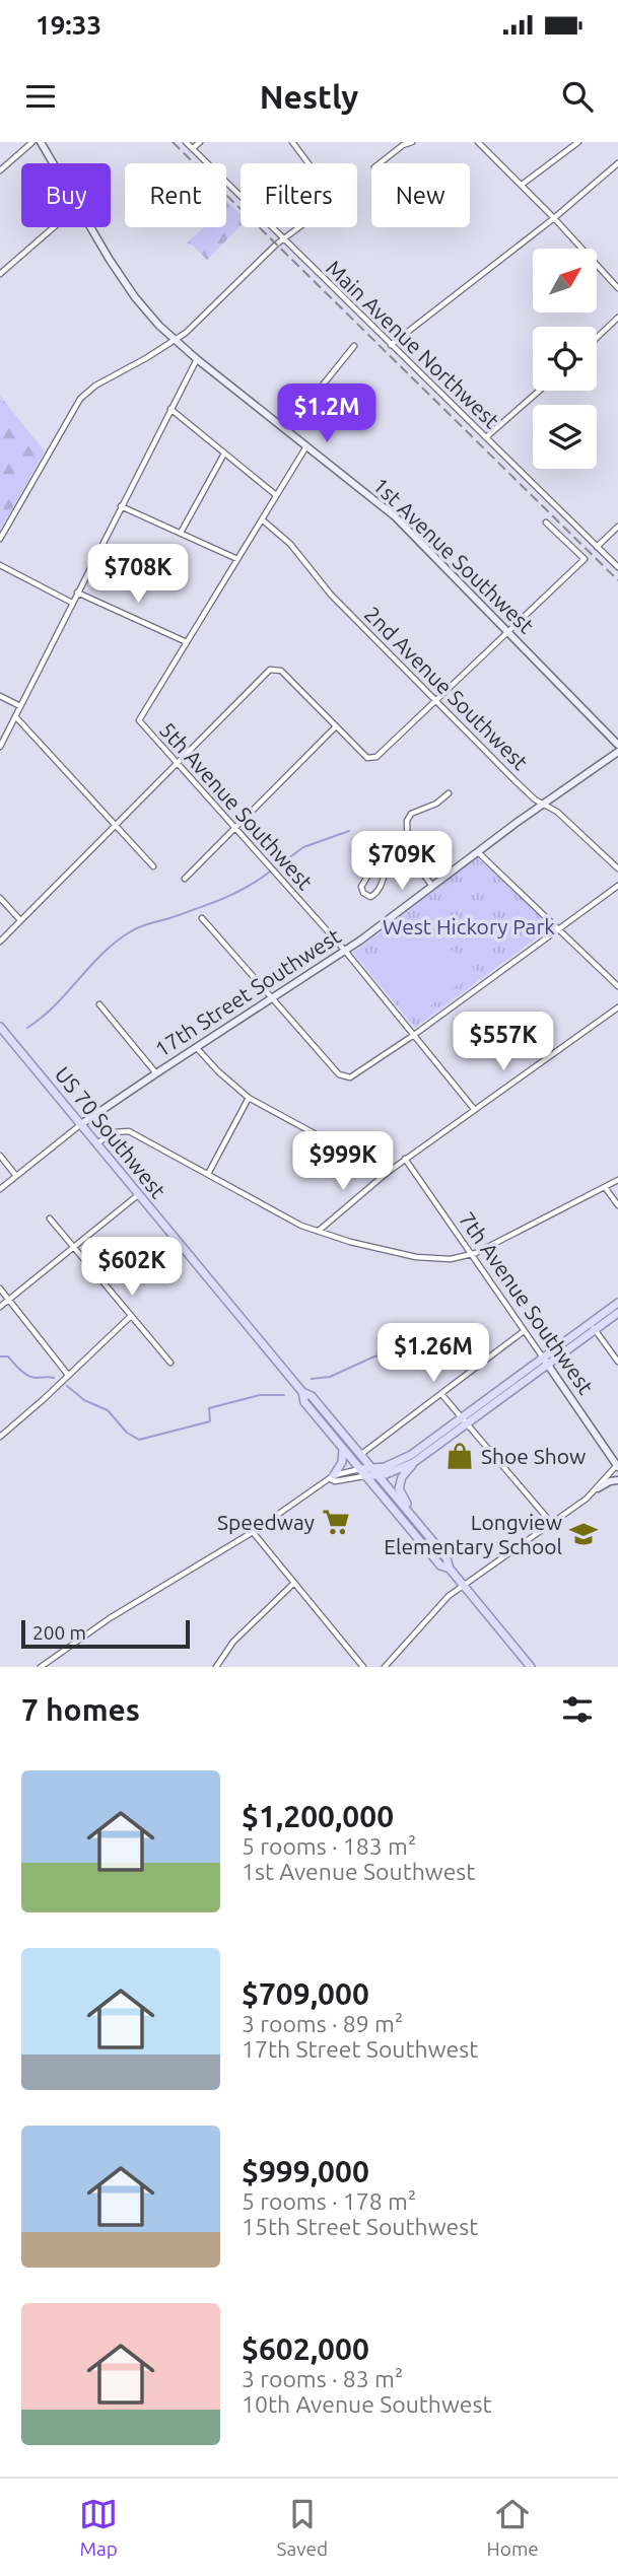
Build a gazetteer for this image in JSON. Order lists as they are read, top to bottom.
{
  "streets": {
    "main road": [
      "1st Avenue Southwest",
      "17th Street Southwest",
      "US 70 Southwest",
      "7th Avenue Southwest"
    ],
    "street": ["Main Avenue Northwest", "2nd Avenue Southwest", "5th Avenue Southwest"]
  },
  "crossings": [
    ["2nd Avenue Southwest", "17th Street Southwest"],
    ["5th Avenue Southwest", "17th Street Southwest"],
    ["17th Street Southwest", "US 70 Southwest"]
  ],
  "parks": ["West Hickory Park"],
  "places": {
    "shop": ["Shoe Show"],
    "supermarket": ["Speedway"],
    "school or university": ["Longview Elementary School"]
  },
  "scale_bar": "200 m",
  "north": "top right",
  "page": {
    "status": "19:33",
    "header": "Nestly",
    "chip": [
      "Buy",
      "Rent",
      "Filters",
      "New"
    ],
    "price": [
      "$1.2M",
      "$708K",
      "$709K",
      "$557K",
      "$999K",
      "$602K",
      "$1.26M"
    ],
    "scale": "200 m",
    "heading": "7 homes",
    "list": [
      {
        "name": "$1,200,000",
        "note": "5 rooms · 183 m² · 1st Avenue Southwest"
      },
      {
        "name": "$709,000",
        "note": "3 rooms · 89 m² · 17th Street Southwest"
      },
      {
        "name": "$999,000",
        "note": "5 rooms · 178 m² · 15th Street Southwest"
      },
      {
        "name": "$602,000",
        "note": "3 rooms · 83 m² · 10th Avenue Southwest"
      }
    ],
    "tabs": ["Map", "Saved", "Home"]
  }
}
